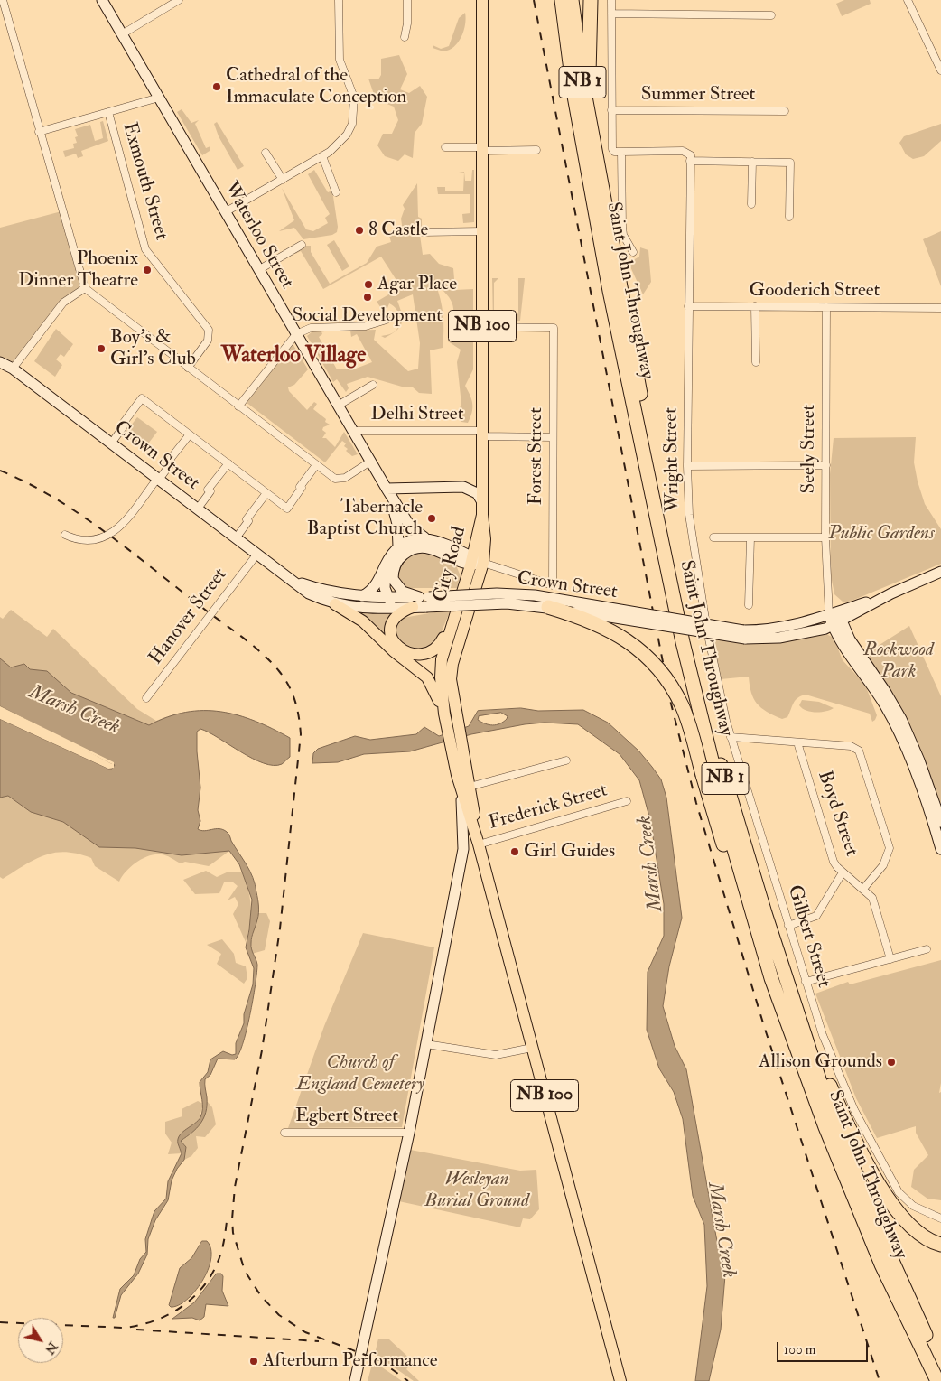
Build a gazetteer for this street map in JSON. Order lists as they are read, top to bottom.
{
  "streets": {
    "highway": ["NB 1", "Saint John Throughway"],
    "main road": [
      "Waterloo Street",
      "NB 100",
      "Seely Street",
      "Crown Street",
      "City Road"
    ],
    "street": [
      "Summer Street",
      "Exmouth Street",
      "Gooderich Street",
      "Delhi Street",
      "Forest Street",
      "Wright Street",
      "Hanover Street",
      "Frederick Street",
      "Boyd Street",
      "Gilbert Street",
      "Egbert Street"
    ]
  },
  "crossings": [
    ["Waterloo Street", "Delhi Street"],
    ["Gooderich Street", "Seely Street"],
    ["Gooderich Street", "Wright Street"],
    ["NB 100", "Delhi Street"],
    ["NB 100", "Forest Street"],
    ["NB 100", "City Road"],
    ["NB 100", "Frederick Street"],
    ["Delhi Street", "Forest Street"],
    ["Seely Street", "Crown Street"],
    ["Crown Street", "Hanover Street"],
    ["Forest Street", "City Road"],
    ["Wright Street", "Gilbert Street"]
  ],
  "districts": ["Waterloo Village"],
  "water": ["Marsh Creek"],
  "parks": [
    "Public Gardens",
    "Rockwood Park",
    "Church of England Cemetery",
    "Wesleyan Burial Ground"
  ],
  "places": [
    "Cathedral of the Immaculate Conception",
    "8 Castle",
    "Phoenix Dinner Theatre",
    "Agar Place",
    "Social Development",
    "Boy's & Girl's Club",
    "Tabernacle Baptist Church",
    "Girl Guides",
    "Allison Grounds",
    "Afterburn Performance"
  ],
  "scale_bar": "100 m",
  "north": "bottom right"
}
